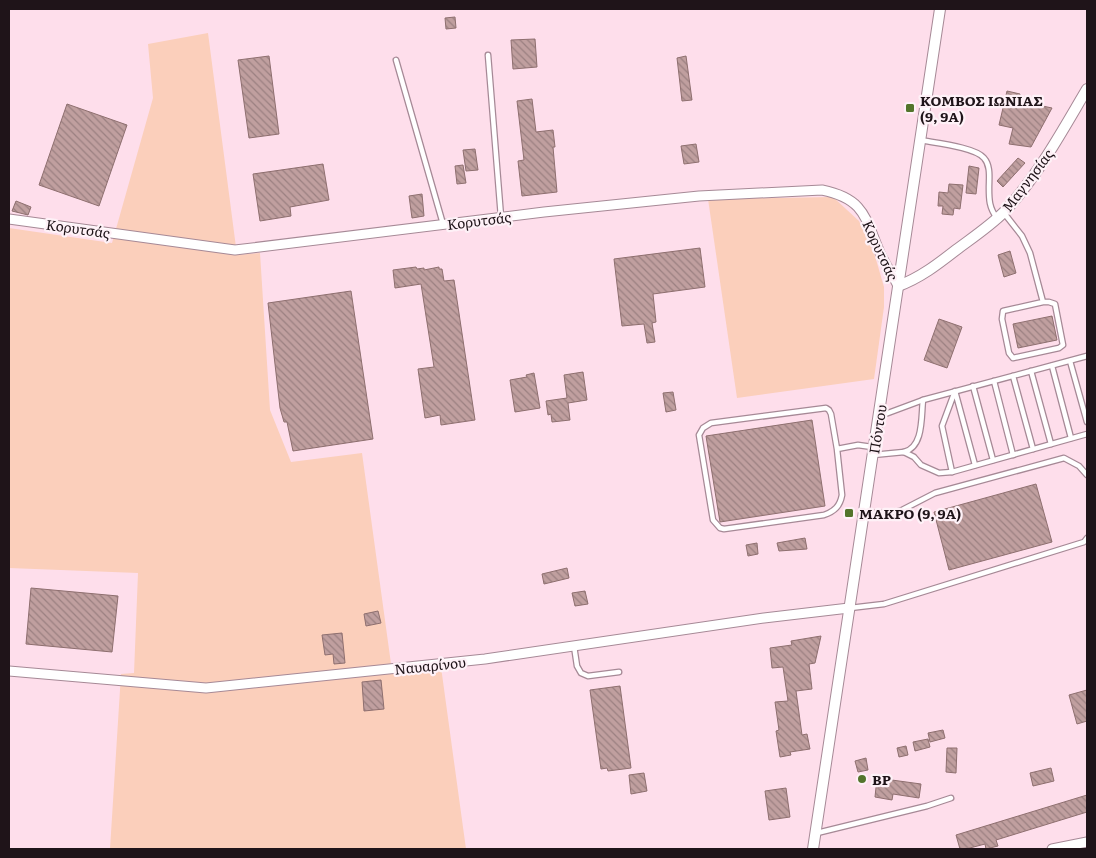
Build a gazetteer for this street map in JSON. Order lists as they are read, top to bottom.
{
  "streets": {
    "street": [
      "Μαγνησίας",
      "Κορυτσάς",
      "Πόντου",
      "Ναυαρίνου"
    ]
  },
  "crossings": [
    ["Μαγνησίας", "Κορυτσάς"],
    ["Μαγνησίας", "Πόντου"],
    ["Κορυτσάς", "Πόντου"],
    ["Πόντου", "Ναυαρίνου"]
  ],
  "places": {
    "transit": ["ΚΟΜΒΟΣ ΙΩΝΙΑΣ (9, 9Α)", "ΜΑΚΡΟ (9, 9Α)"],
    "other": ["BP"]
  }
}
